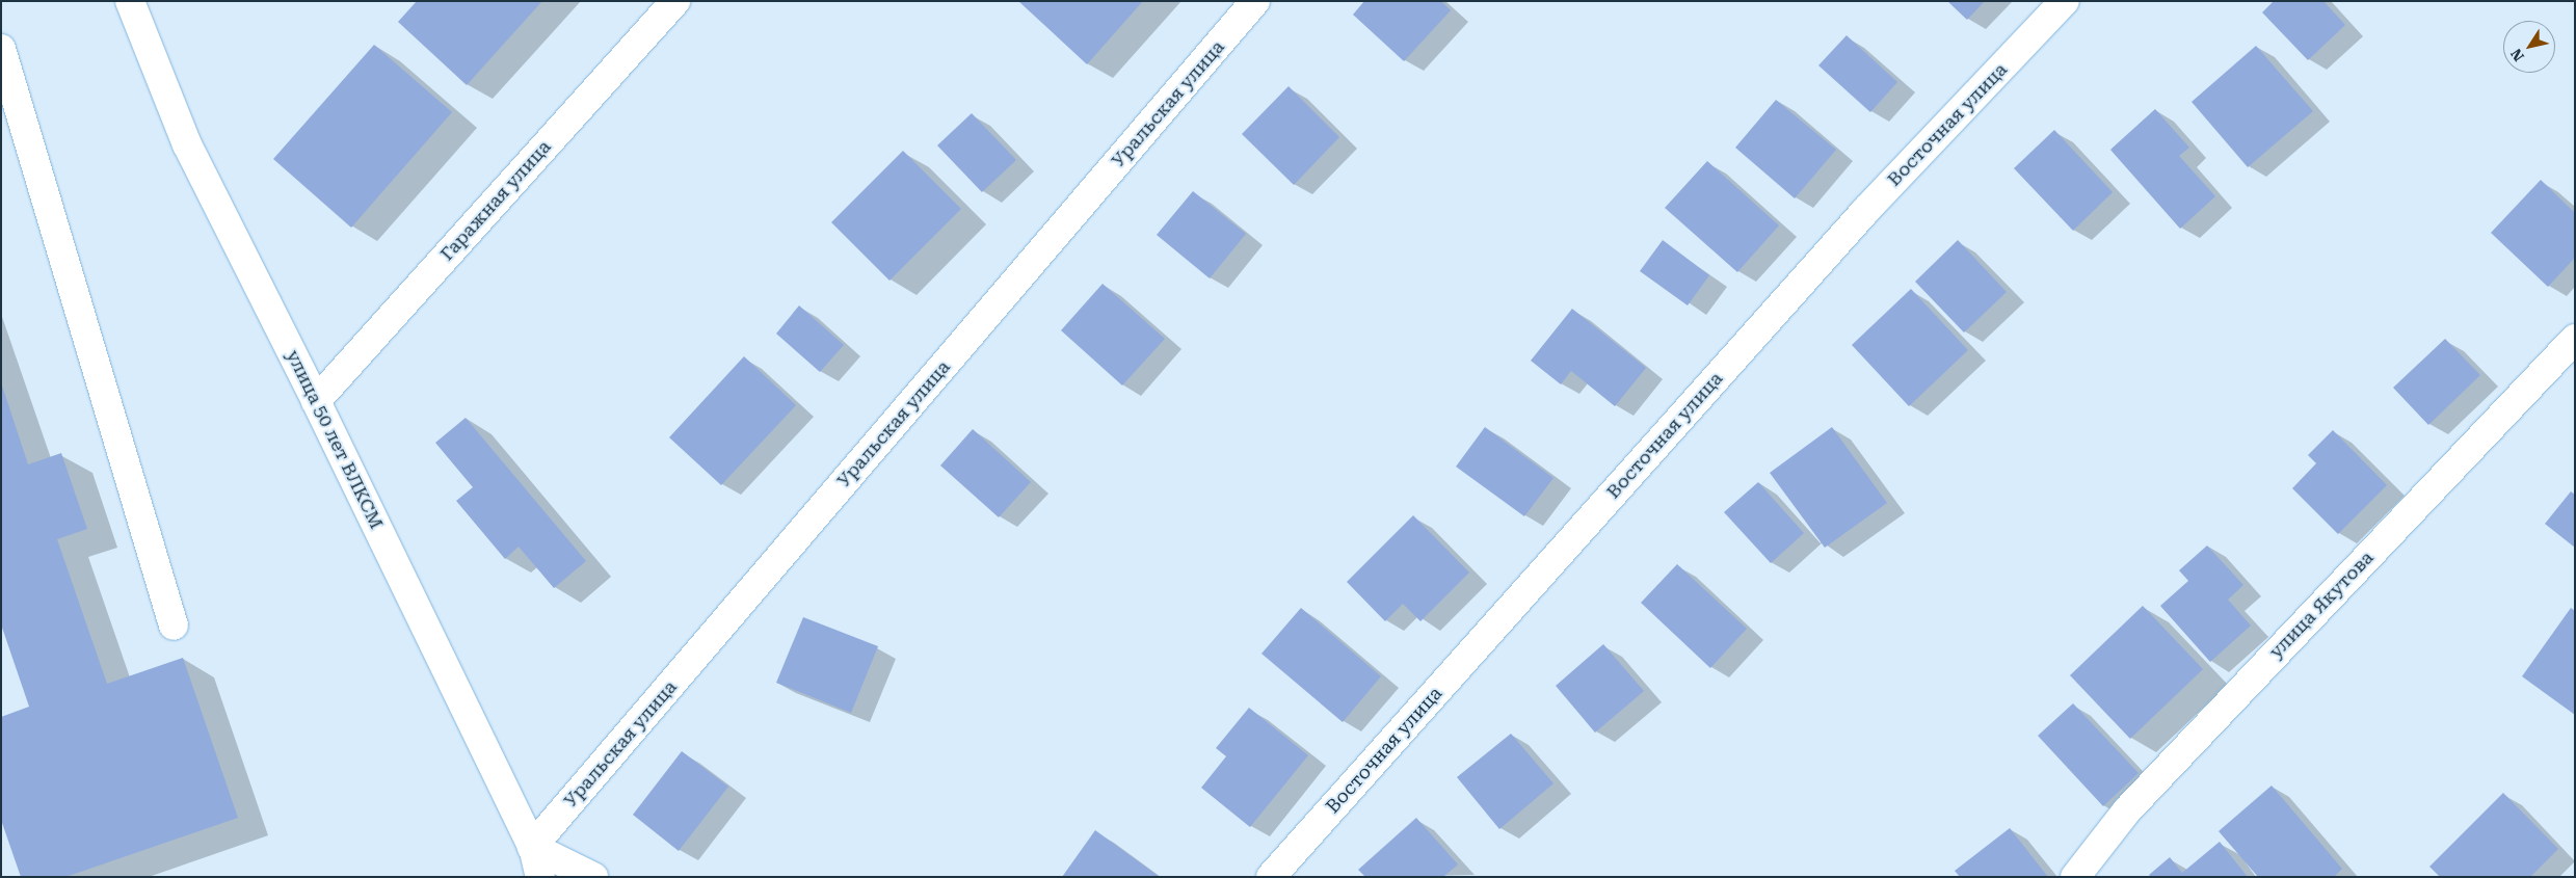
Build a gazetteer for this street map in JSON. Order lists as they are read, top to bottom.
{
  "streets": {
    "street": [
      "Уральская улица",
      "Восточная улица",
      "Гаражная улица",
      "улица 50 лет ВЛКСМ",
      "улица Якутова"
    ]
  },
  "crossings": [
    ["Уральская улица", "улица 50 лет ВЛКСМ"],
    ["Гаражная улица", "улица 50 лет ВЛКСМ"]
  ],
  "north": "bottom left"
}
